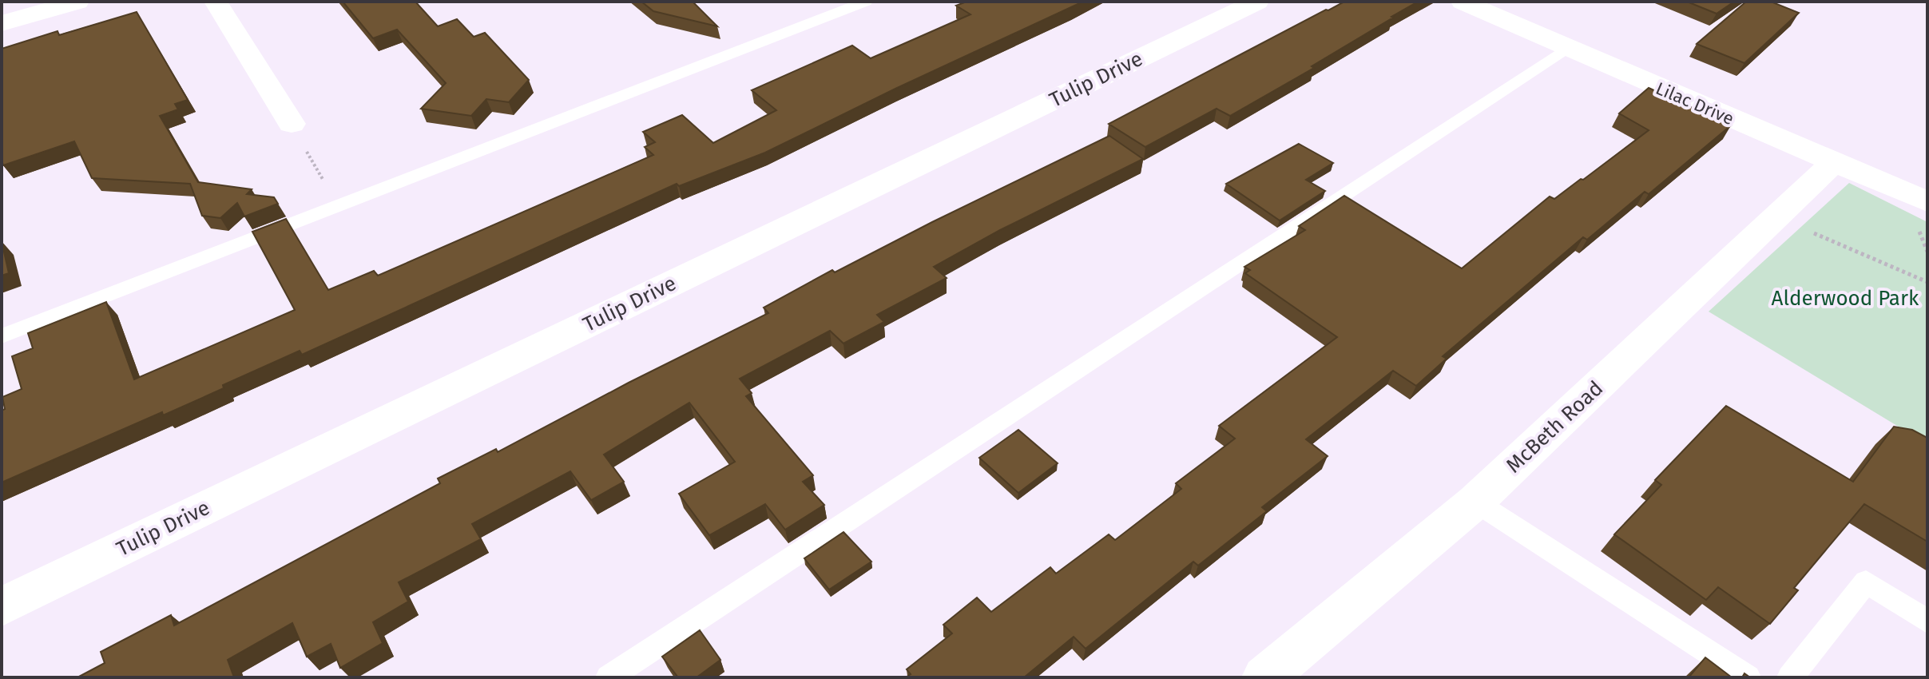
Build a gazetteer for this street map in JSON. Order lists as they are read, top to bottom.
{
  "streets": {
    "street": ["Tulip Drive", "Lilac Drive", "McBeth Road"]
  },
  "crossings": [
    ["Lilac Drive", "McBeth Road"]
  ],
  "parks": ["Alderwood Park"]
}
